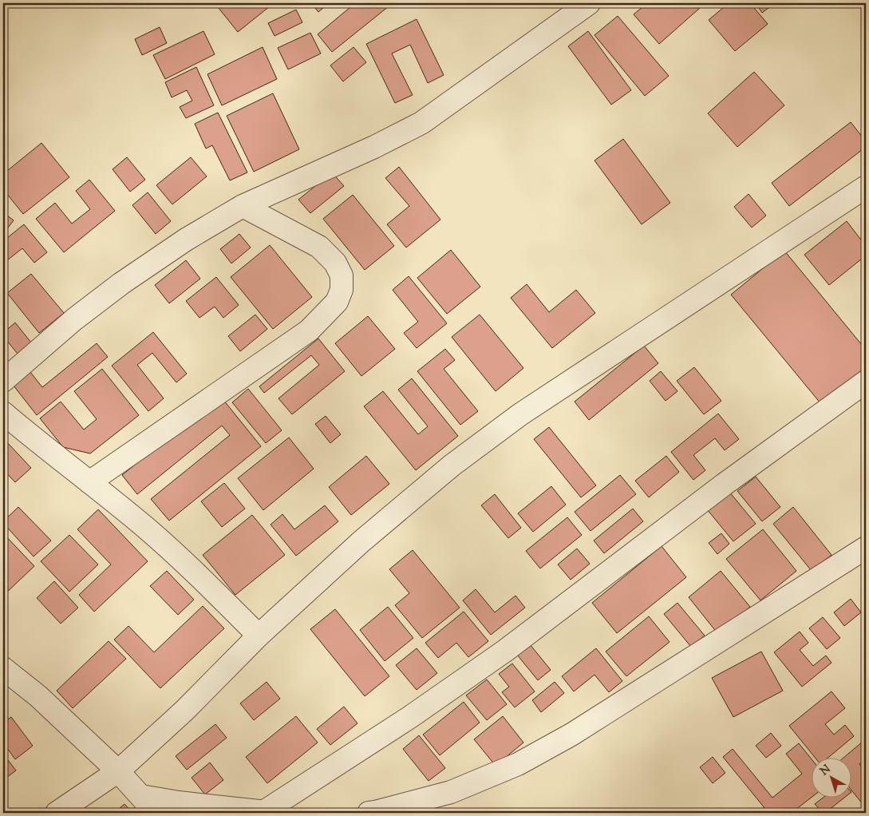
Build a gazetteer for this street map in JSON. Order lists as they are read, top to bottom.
{
  "north": "top left"
}
